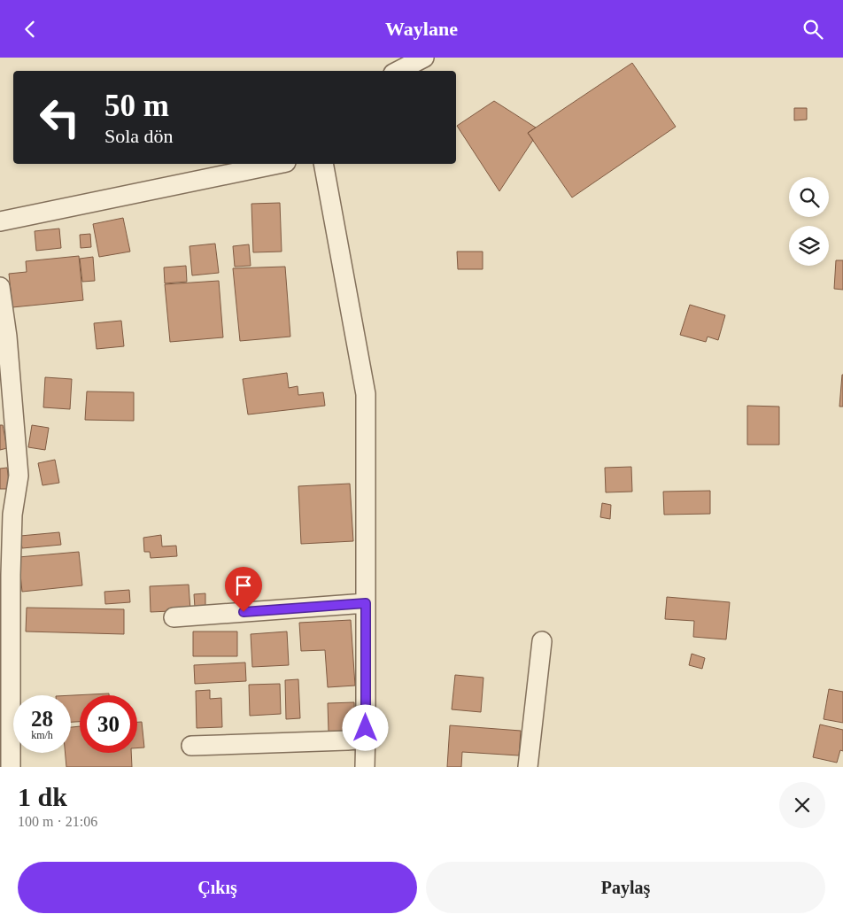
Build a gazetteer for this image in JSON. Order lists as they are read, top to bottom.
{
  "page": {
    "header": "Waylane",
    "turn": ["50 m", "Sola dön"],
    "speed": "28 km/h",
    "limit": "30",
    "heading": ["1 dk", "100 m · 21:06"],
    "buttons": ["Çıkış", "Paylaş"]
  }
}
